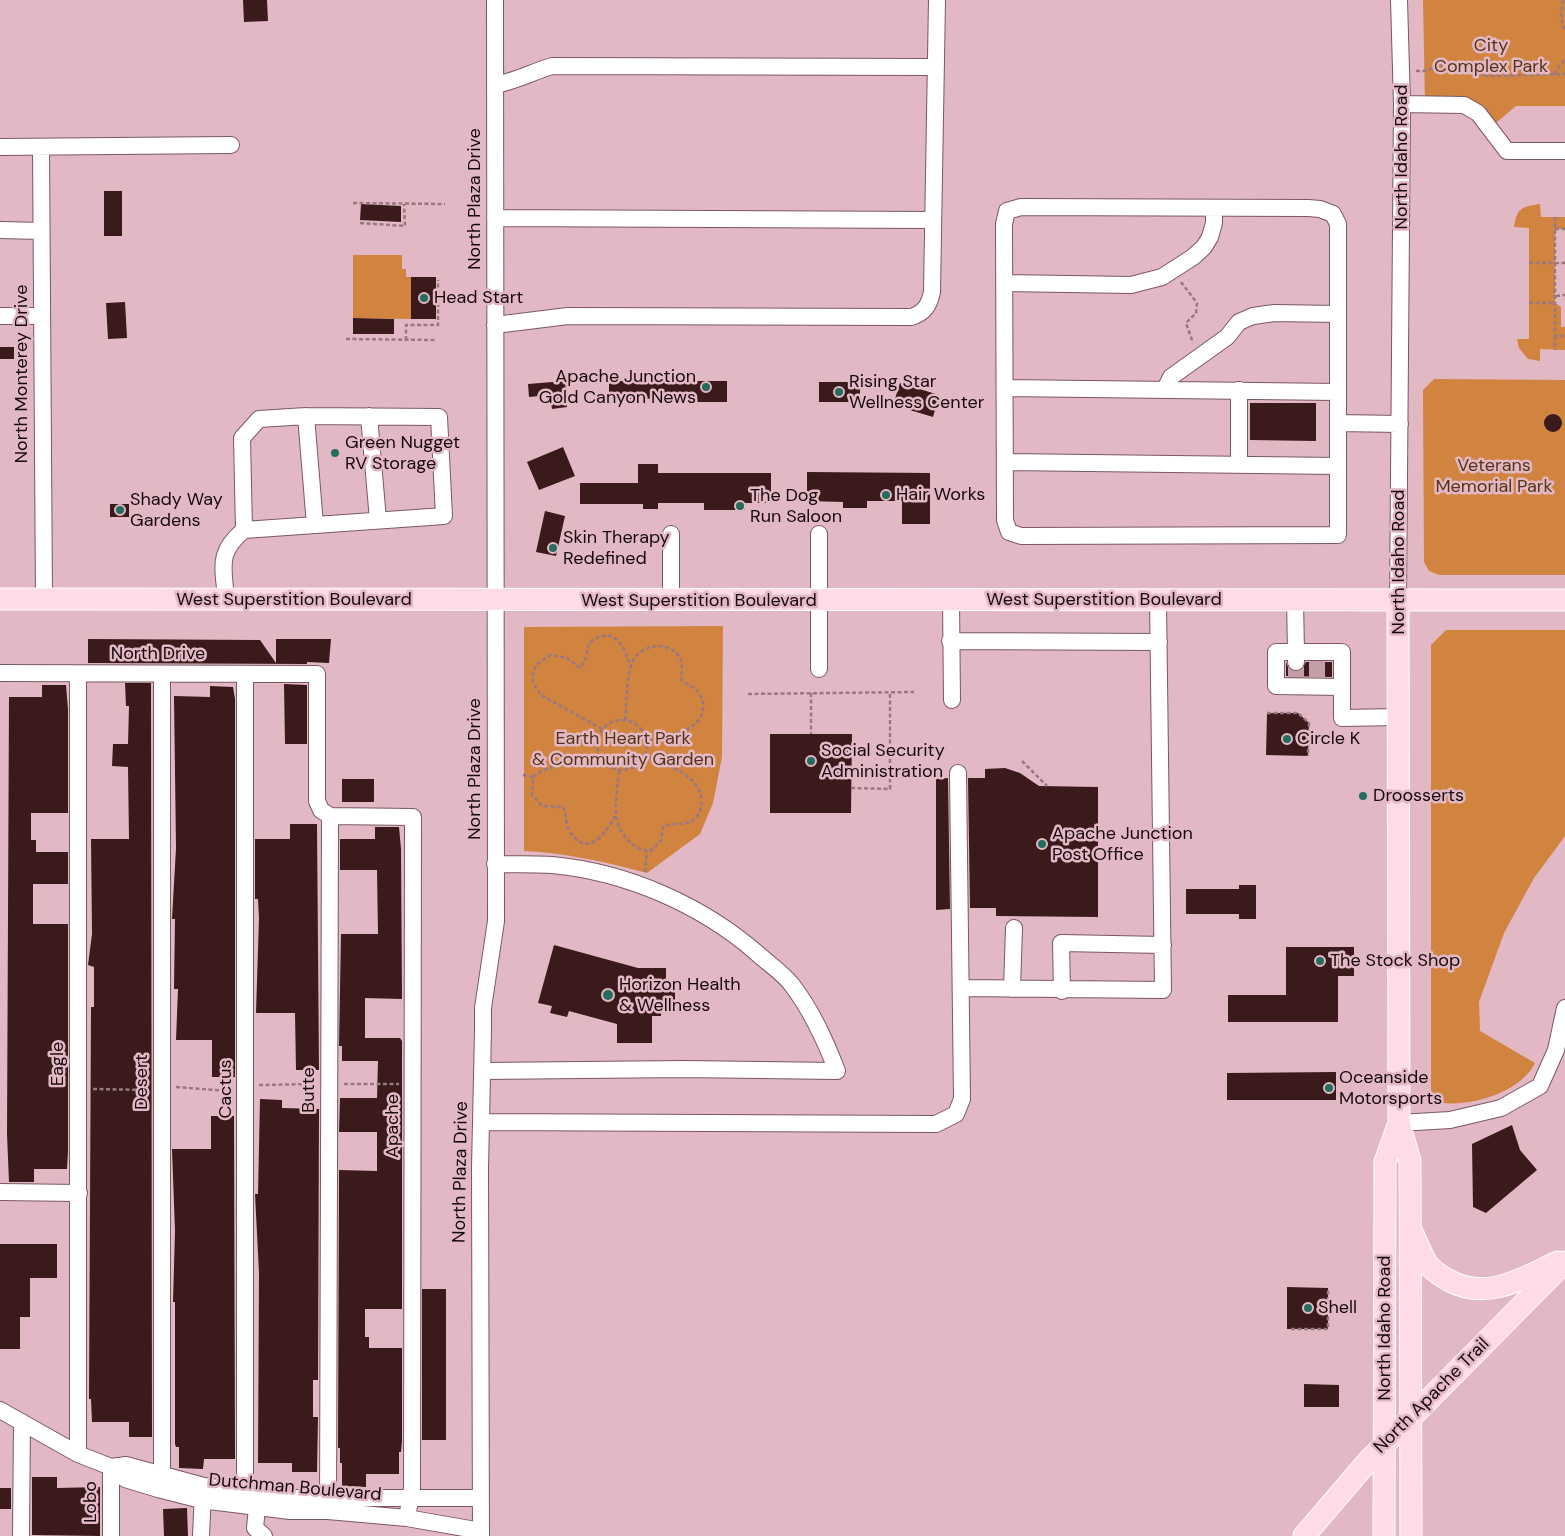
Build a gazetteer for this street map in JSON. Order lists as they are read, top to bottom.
{
  "streets": {
    "main road": ["North Idaho Road", "West Superstition Boulevard", "North Apache Trail"],
    "street": [
      "North Plaza Drive",
      "North Monterey Drive",
      "North Drive",
      "Eagle",
      "Desert",
      "Cactus",
      "Butte",
      "Apache",
      "Dutchman Boulevard",
      "Lobo"
    ]
  },
  "crossings": [
    ["North Idaho Road", "West Superstition Boulevard"],
    ["North Idaho Road", "North Apache Trail"],
    ["North Plaza Drive", "West Superstition Boulevard"],
    ["North Plaza Drive", "Dutchman Boulevard"],
    ["North Monterey Drive", "West Superstition Boulevard"],
    ["North Drive", "Eagle"],
    ["North Drive", "Desert"],
    ["North Drive", "Cactus"],
    ["North Drive", "Butte"],
    ["North Drive", "Apache"],
    ["Eagle", "Dutchman Boulevard"],
    ["Desert", "Dutchman Boulevard"],
    ["Cactus", "Dutchman Boulevard"],
    ["Butte", "Apache"],
    ["Butte", "Dutchman Boulevard"],
    ["Apache", "Dutchman Boulevard"],
    ["Dutchman Boulevard", "Lobo"]
  ],
  "parks": ["City Complex Park", "Veterans Memorial Park", "Earth Heart Park & Community Garden"],
  "places": [
    "Head Start",
    "Apache Junction Gold Canyon News",
    "Rising Star Wellness Center",
    "Green Nugget RV Storage",
    "Hair Works",
    "The Dog Run Saloon",
    "Shady Way Gardens",
    "Skin Therapy Redefined",
    "Circle K",
    "Social Security Administration",
    "Droosserts",
    "Apache Junction Post Office",
    "The Stock Shop",
    "Horizon Health & Wellness",
    "Oceanside Motorsports",
    "Shell"
  ]
}
